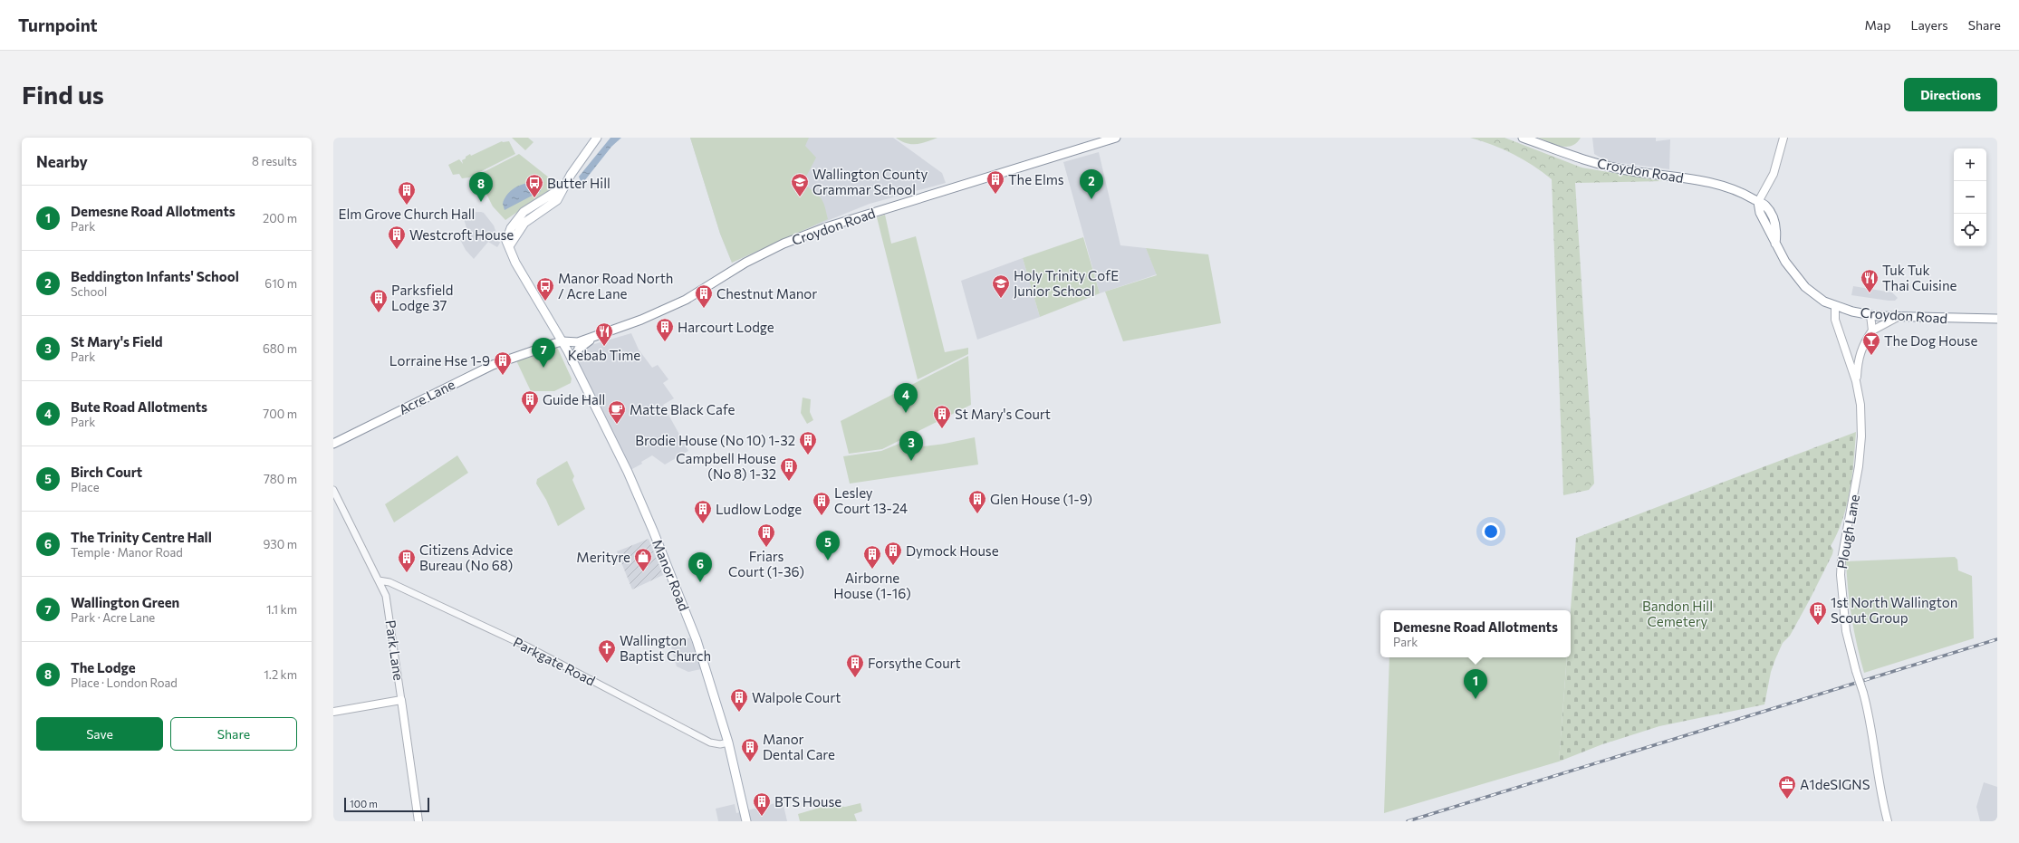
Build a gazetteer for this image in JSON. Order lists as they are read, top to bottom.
{
  "streets": {
    "main road": [
      "Croydon Road",
      "Acre Lane",
      "Plough Lane",
      "Manor Road",
      "Park Lane"
    ],
    "street": ["Parkgate Road"]
  },
  "crossings": [
    ["Croydon Road", "Acre Lane"],
    ["Croydon Road", "Plough Lane"],
    ["Croydon Road", "Manor Road"],
    ["Acre Lane", "Manor Road"],
    ["Manor Road", "Parkgate Road"],
    ["Park Lane", "Parkgate Road"]
  ],
  "parks": ["Bandon Hill Cemetery"],
  "places": {
    "building": [
      "The Elms",
      "Elm Grove Church Hall",
      "Westcroft House",
      "Chestnut Manor",
      "Parksfield Lodge 37",
      "Harcourt Lodge",
      "Lorraine Hse 1-9",
      "Guide Hall",
      "St Mary's Court",
      "Brodie House (No 10) 1-32",
      "Campbell House (No 8) 1-32",
      "Glen House (1-9)",
      "Lesley Court 13-24",
      "Ludlow Lodge",
      "Friars Court (1-36)",
      "Dymock House",
      "Airborne House (1-16)",
      "Citizens Advice Bureau (No 68)",
      "1st North Wallington Scout Group",
      "Forsythe Court",
      "Walpole Court",
      "Manor Dental Care",
      "BTS House"
    ],
    "school or university": ["Wallington County Grammar School", "Holy Trinity CofE Junior School"],
    "bus stop": ["Butter Hill", "Manor Road North / Acre Lane"],
    "restaurant": ["Tuk Tuk Thai Cuisine", "Kebab Time"],
    "bar": ["The Dog House"],
    "cafe": ["Matte Black Cafe"],
    "shop": ["Merityre"],
    "church": ["Wallington Baptist Church"],
    "office": ["A1deSIGNS"]
  },
  "scale_bar": "100 m",
  "page": {
    "header": "Turnpoint",
    "nav": ["Map", "Layers", "Share"],
    "buttons": [
      "Directions",
      ["Save", "Share"]
    ],
    "title": "Find us",
    "heading": ["Nearby", "8 results"],
    "map_buttons": ["+", "−"],
    "pins": [
      "2",
      "8",
      "7",
      "4",
      "3",
      "5",
      "6",
      "1"
    ],
    "list": [
      {
        "mark": "1",
        "name": "Demesne Road Allotments",
        "note": "Park",
        "value": "200 m"
      },
      {
        "mark": "2",
        "name": "Beddington Infants' School",
        "note": "School",
        "value": "610 m"
      },
      {
        "mark": "3",
        "name": "St Mary's Field",
        "note": "Park",
        "value": "680 m"
      },
      {
        "mark": "4",
        "name": "Bute Road Allotments",
        "note": "Park",
        "value": "700 m"
      },
      {
        "mark": "5",
        "name": "Birch Court",
        "note": "Place",
        "value": "780 m"
      },
      {
        "mark": "6",
        "name": "The Trinity Centre Hall",
        "note": "Temple · Manor Road",
        "value": "930 m"
      },
      {
        "mark": "7",
        "name": "Wallington Green",
        "note": "Park · Acre Lane",
        "value": "1.1 km"
      },
      {
        "mark": "8",
        "name": "The Lodge",
        "note": "Place · London Road",
        "value": "1.2 km"
      }
    ],
    "popup": ["Demesne Road Allotments", "Park"],
    "scale": "100 m"
  }
}
